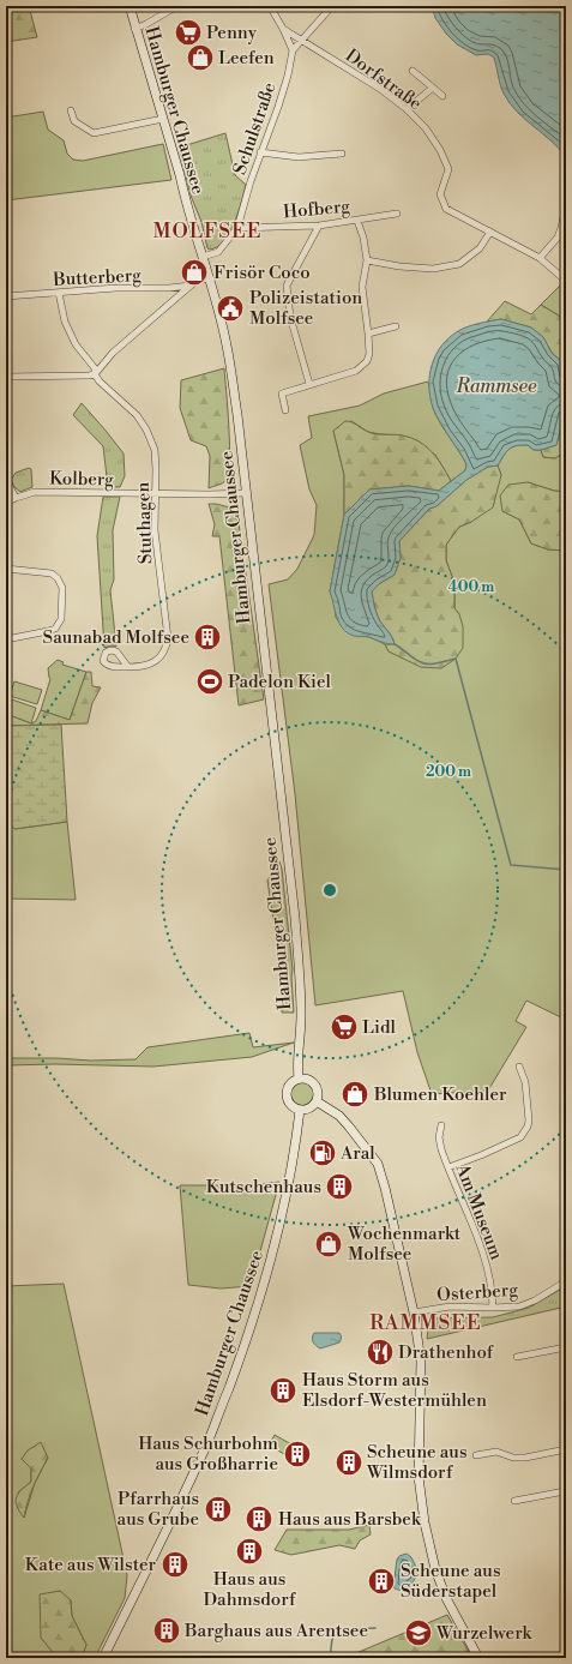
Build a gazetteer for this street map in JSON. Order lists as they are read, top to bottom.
{
  "streets": {
    "main road": ["Hamburger Chaussee"],
    "street": [
      "Dorfstraße",
      "Schulstraße",
      "Hofberg",
      "Butterberg",
      "Kolberg",
      "Stuthagen",
      "Am Museum",
      "Osterberg"
    ]
  },
  "crossings": [
    ["Hamburger Chaussee", "Schulstraße"],
    ["Hamburger Chaussee", "Kolberg"],
    ["Schulstraße", "Hofberg"],
    ["Butterberg", "Stuthagen"],
    ["Kolberg", "Stuthagen"],
    ["Am Museum", "Osterberg"]
  ],
  "districts": ["MOLFSEE", "RAMMSEE"],
  "water": ["Rammsee"],
  "places": {
    "supermarket": ["Penny", "Lidl"],
    "shop": [
      "Leefen",
      "Frisör Coco",
      "Blumen Koehler",
      "Wochenmarkt Molfsee"
    ],
    "public building": ["Polizeistation Molfsee"],
    "building": [
      "Saunabad Molfsee",
      "Kutschenhaus",
      "Haus Storm aus Elsdorf-Westermühlen",
      "Haus Schurbohm aus Großharrie",
      "Scheune aus Wilmsdorf",
      "Pfarrhaus aus Grube",
      "Haus aus Barsbek",
      "Haus aus Dahmsdorf",
      "Kate aus Wilster",
      "Scheune aus Süderstapel",
      "Barghaus aus Arentsee"
    ],
    "sports": ["Padelon Kiel"],
    "fuel station": ["Aral"],
    "restaurant": ["Drathenhof"],
    "school or university": ["Wurzelwerk"]
  },
  "rings": ["400 m", "200 m"]
}
